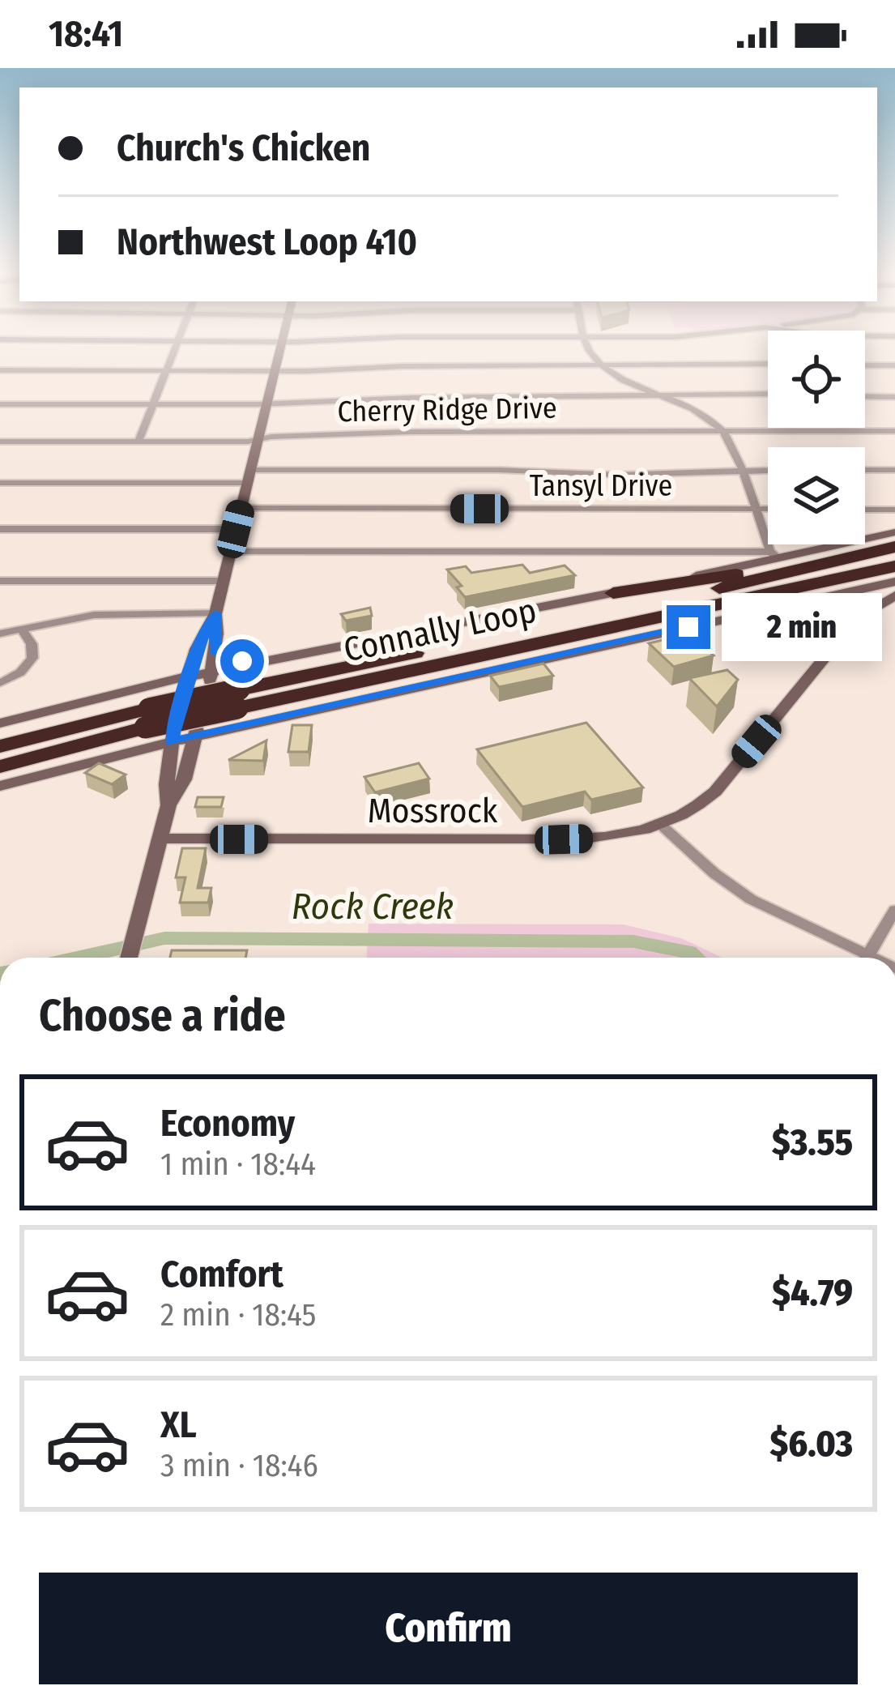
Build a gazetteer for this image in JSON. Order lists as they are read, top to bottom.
{
  "streets": {
    "highway": ["Connally Loop"],
    "main road": ["Mossrock"],
    "street": ["Cherry Ridge Drive", "Tansyl Drive"]
  },
  "water": ["Rock Creek"],
  "page": {
    "status": "18:41",
    "banner": ["Church's Chicken", "Northwest Loop 410"],
    "bubble": "2 min",
    "heading": "Choose a ride",
    "list": [
      {
        "name": "Economy",
        "note": "1 min · 18:44",
        "value": "$3.55"
      },
      {
        "name": "Comfort",
        "note": "2 min · 18:45",
        "value": "$4.79"
      },
      {
        "name": "XL",
        "note": "3 min · 18:46",
        "value": "$6.03"
      }
    ],
    "buttons": "Confirm"
  }
}
